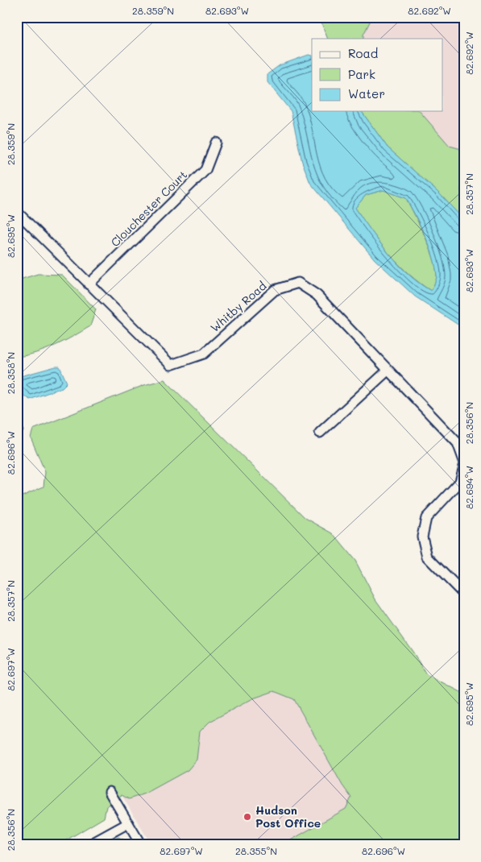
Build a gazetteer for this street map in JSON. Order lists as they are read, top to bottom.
{
  "streets": {
    "street": ["Clouchester Court", "Whitby Road"]
  },
  "crossings": [
    ["Clouchester Court", "Whitby Road"]
  ],
  "places": ["Hudson Post Office"],
  "legend": ["Road", "Park", "Water"],
  "coordinates": [
    "28.359°N",
    "82.693°W",
    "82.692°W",
    "28.357°N",
    "82.695°W",
    "28.358°N",
    "28.356°N",
    "82.696°W",
    "82.694°W",
    "82.697°W",
    "28.355°N"
  ]
}
